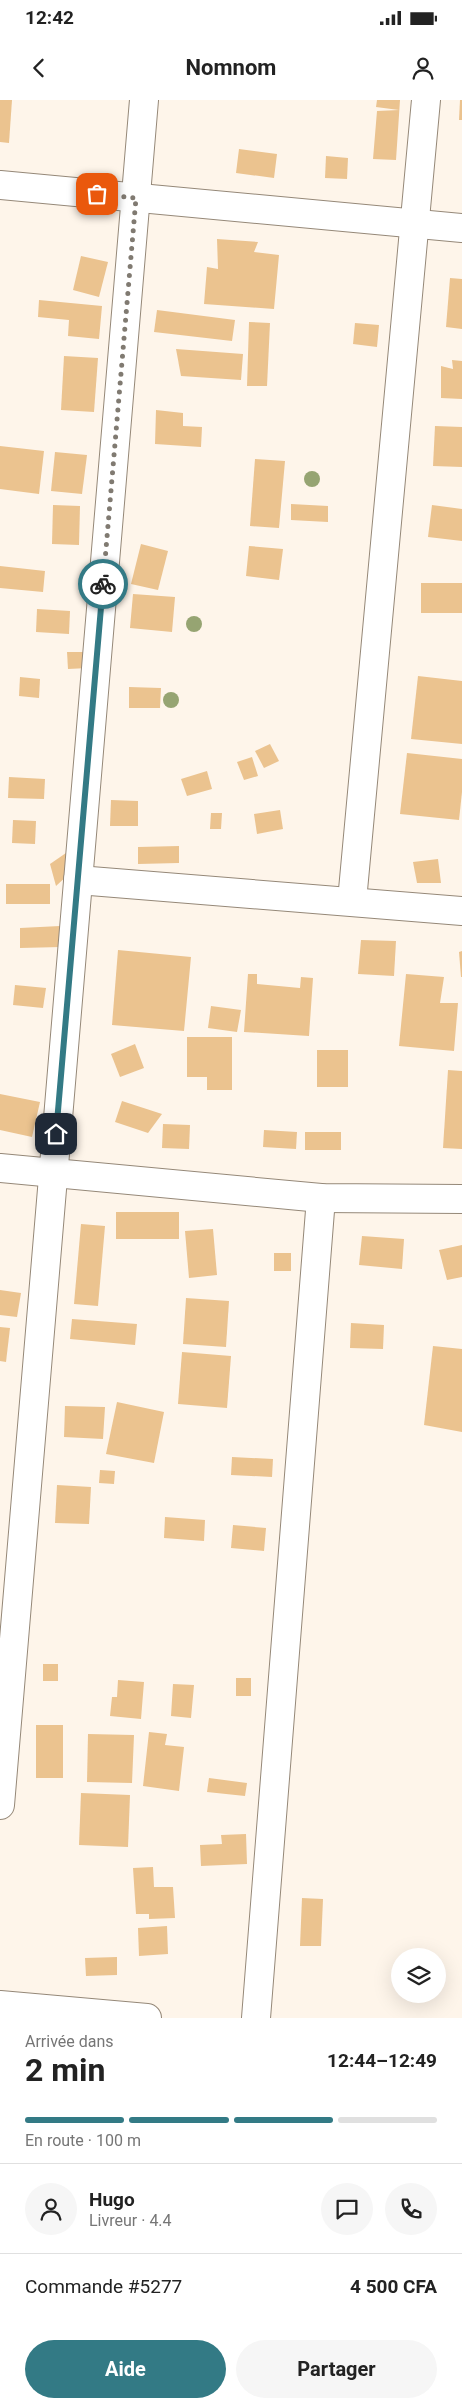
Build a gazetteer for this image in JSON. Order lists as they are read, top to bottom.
{
  "page": {
    "status": "12:42",
    "header": "Nomnom",
    "heading": ["2 min", "Arrivée dans", "12:44–12:49"],
    "panel": [
      "Hugo",
      "Livreur · 4.4",
      "Commande #5277",
      "4 500 CFA"
    ],
    "bar": "En route · 100 m",
    "buttons": ["Aide", "Partager"]
  }
}
